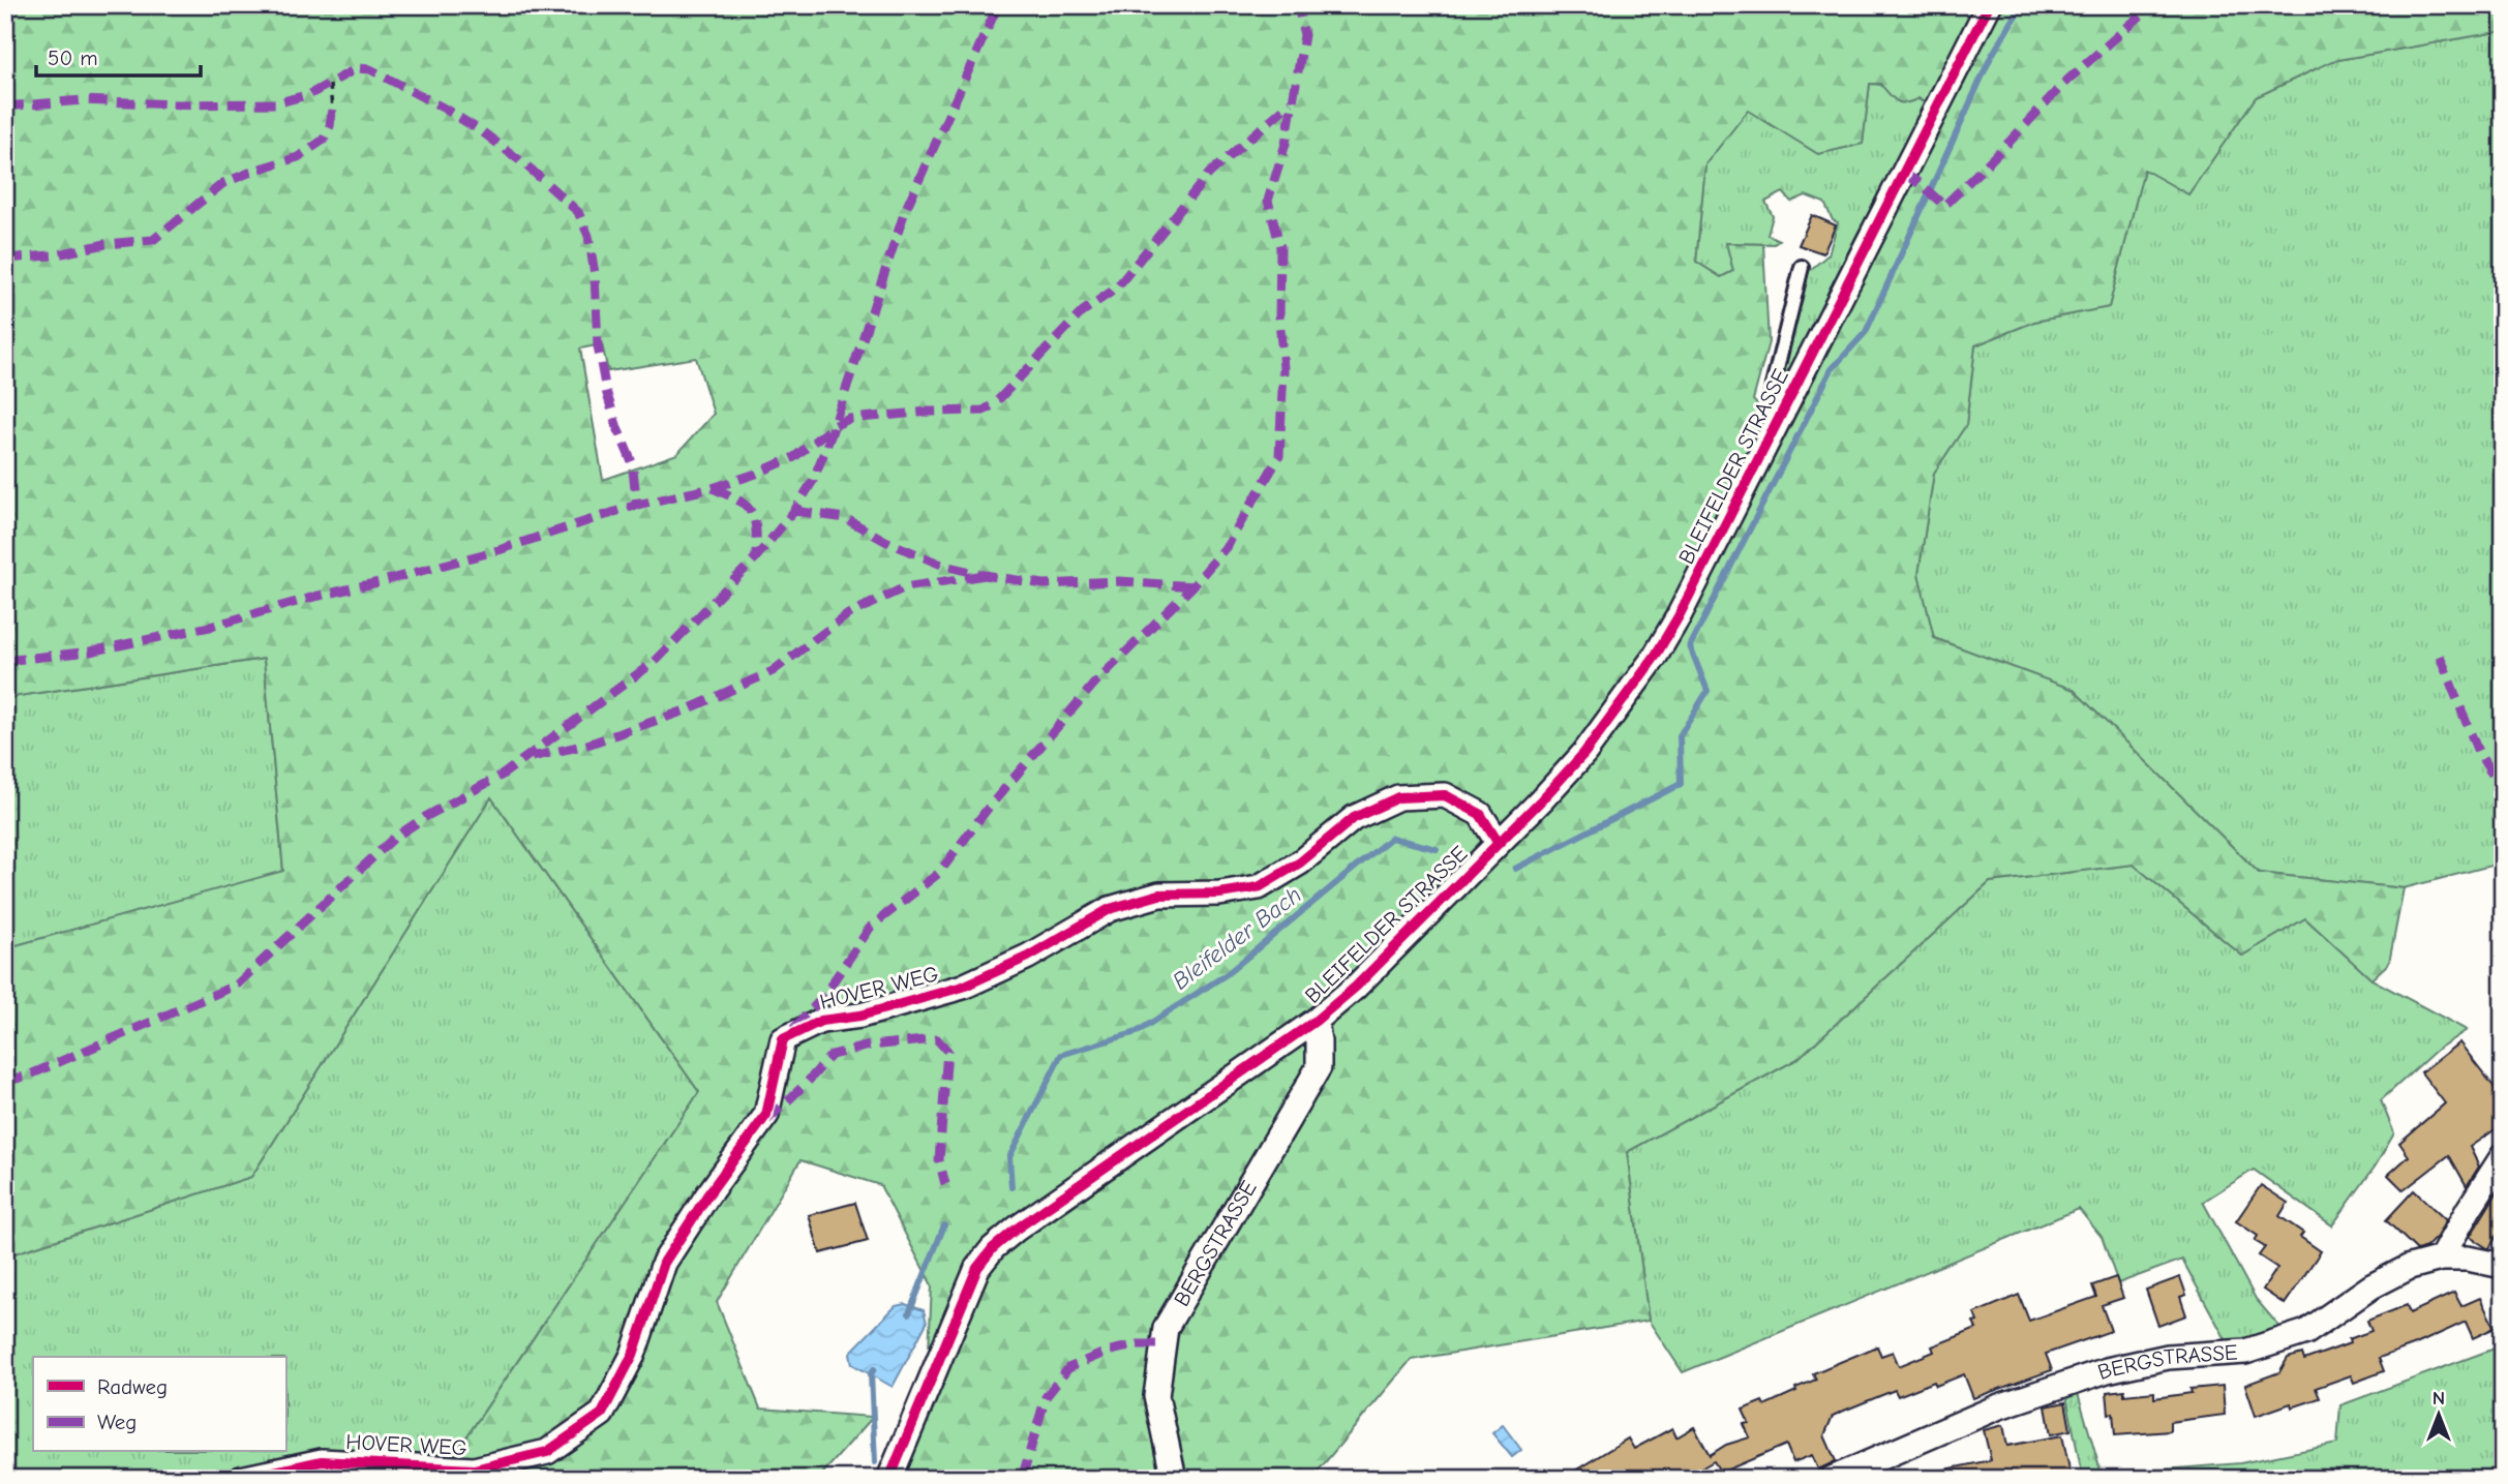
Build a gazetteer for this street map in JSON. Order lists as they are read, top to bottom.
{
  "streets": {
    "street": ["BLEIFELDER STRASSE", "HOVER WEG", "BERGSTRASSE"]
  },
  "crossings": [
    ["BLEIFELDER STRASSE", "HOVER WEG"],
    ["BLEIFELDER STRASSE", "BERGSTRASSE"]
  ],
  "water": ["Bleifelder Bach"],
  "legend": ["Radweg", "Weg"],
  "scale_bar": "50 m",
  "north": "top"
}
